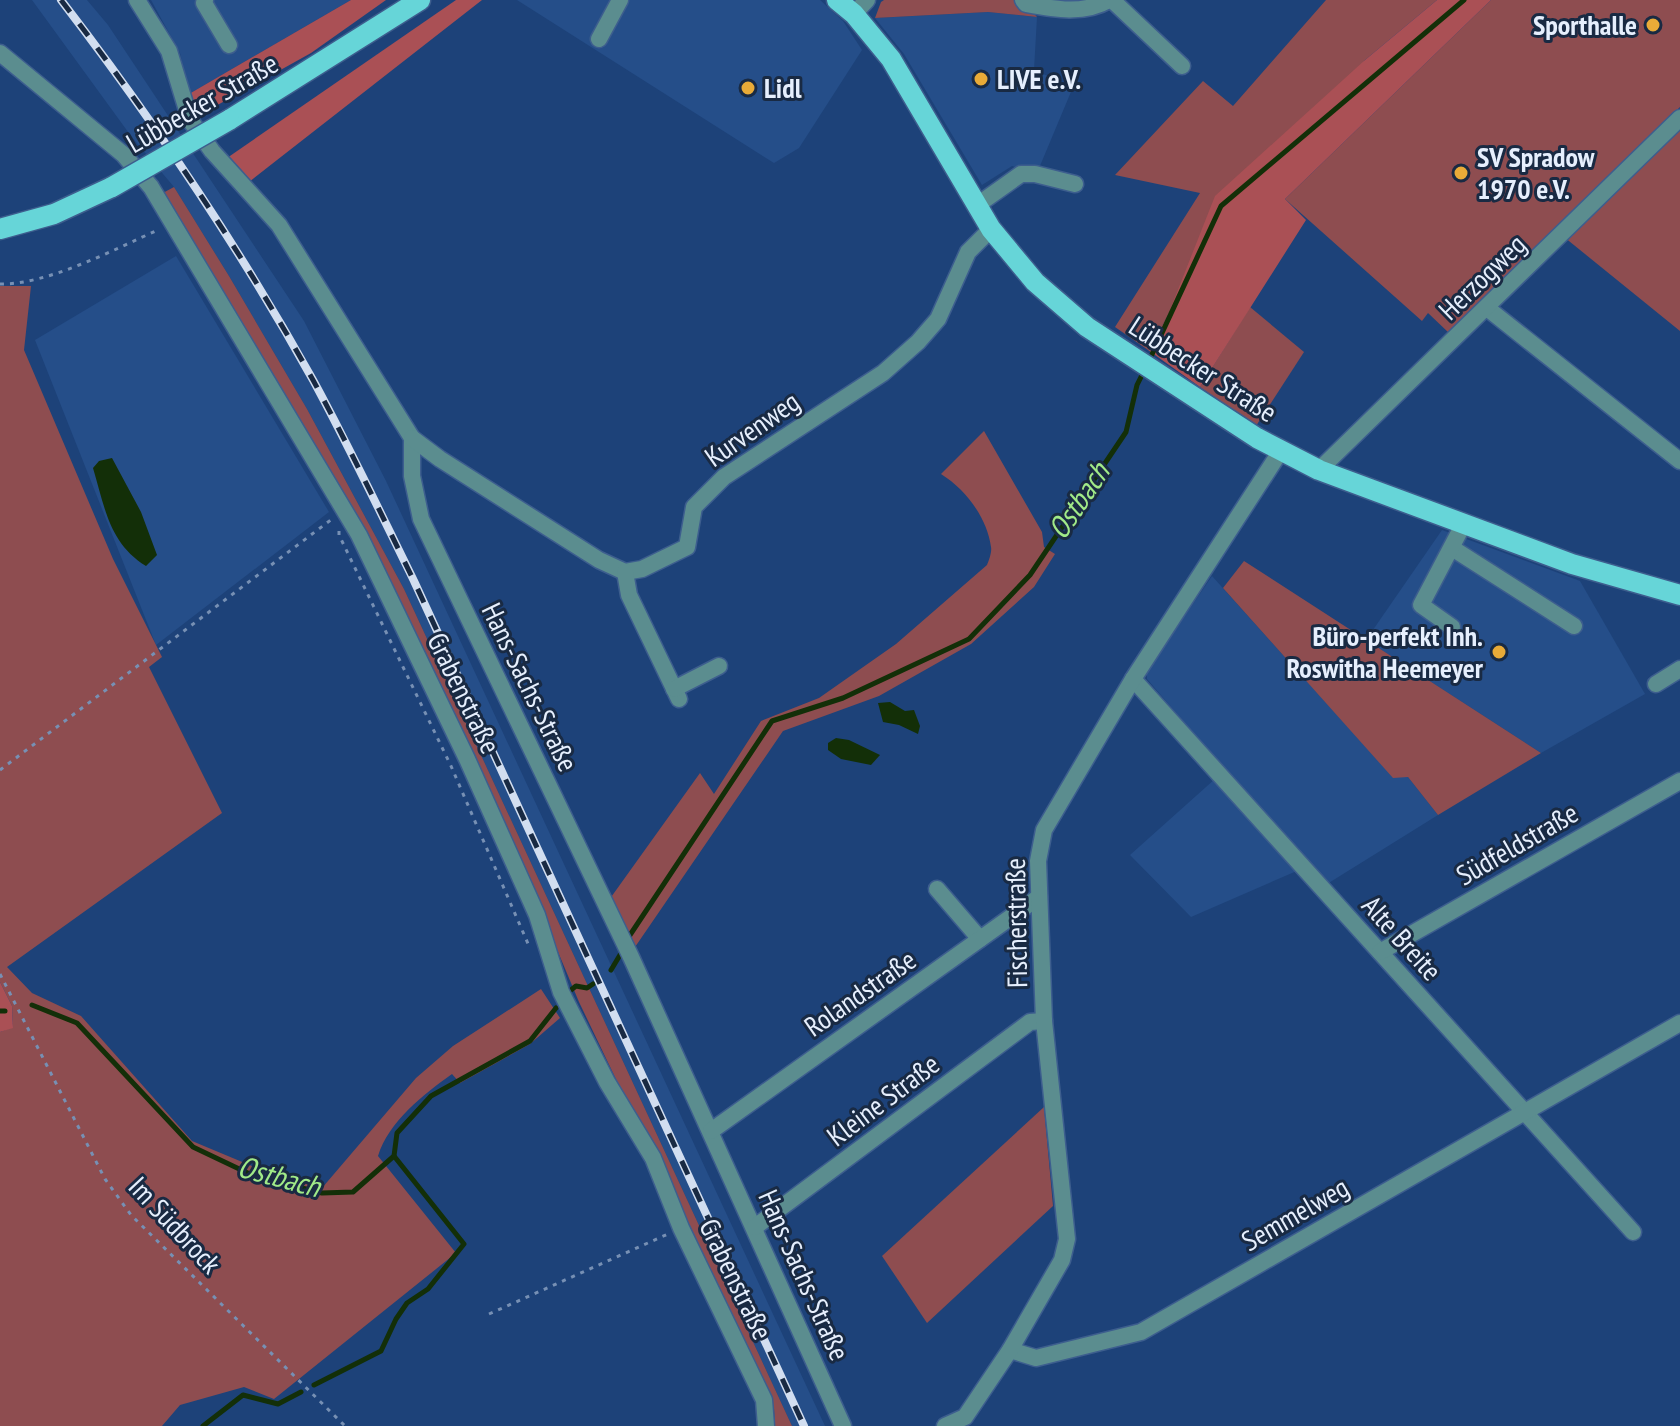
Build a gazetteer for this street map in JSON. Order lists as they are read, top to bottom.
{
  "streets": {
    "main road": ["Lübbecker Straße"],
    "street": [
      "Herzogweg",
      "Kurvenweg",
      "Hans-Sachs-Straße",
      "Grabenstraße",
      "Südfeldstraße",
      "Fischerstraße",
      "Alte Breite",
      "Rolandstraße",
      "Kleine Straße",
      "Semmelweg"
    ],
    "path": ["Im Südbrock"]
  },
  "crossings": [
    ["Lübbecker Straße", "Herzogweg"],
    ["Lübbecker Straße", "Kurvenweg"],
    ["Lübbecker Straße", "Fischerstraße"],
    ["Hans-Sachs-Straße", "Rolandstraße"],
    ["Hans-Sachs-Straße", "Kleine Straße"],
    ["Südfeldstraße", "Alte Breite"],
    ["Fischerstraße", "Alte Breite"],
    ["Fischerstraße", "Rolandstraße"],
    ["Fischerstraße", "Kleine Straße"],
    ["Fischerstraße", "Semmelweg"],
    ["Alte Breite", "Semmelweg"]
  ],
  "water": ["Ostbach"],
  "places": [
    "Sporthalle",
    "LIVE e.V.",
    "Lidl",
    "SV Spradow 1970 e.V.",
    "Büro-perfekt Inh. Roswitha Heemeyer"
  ]
}
